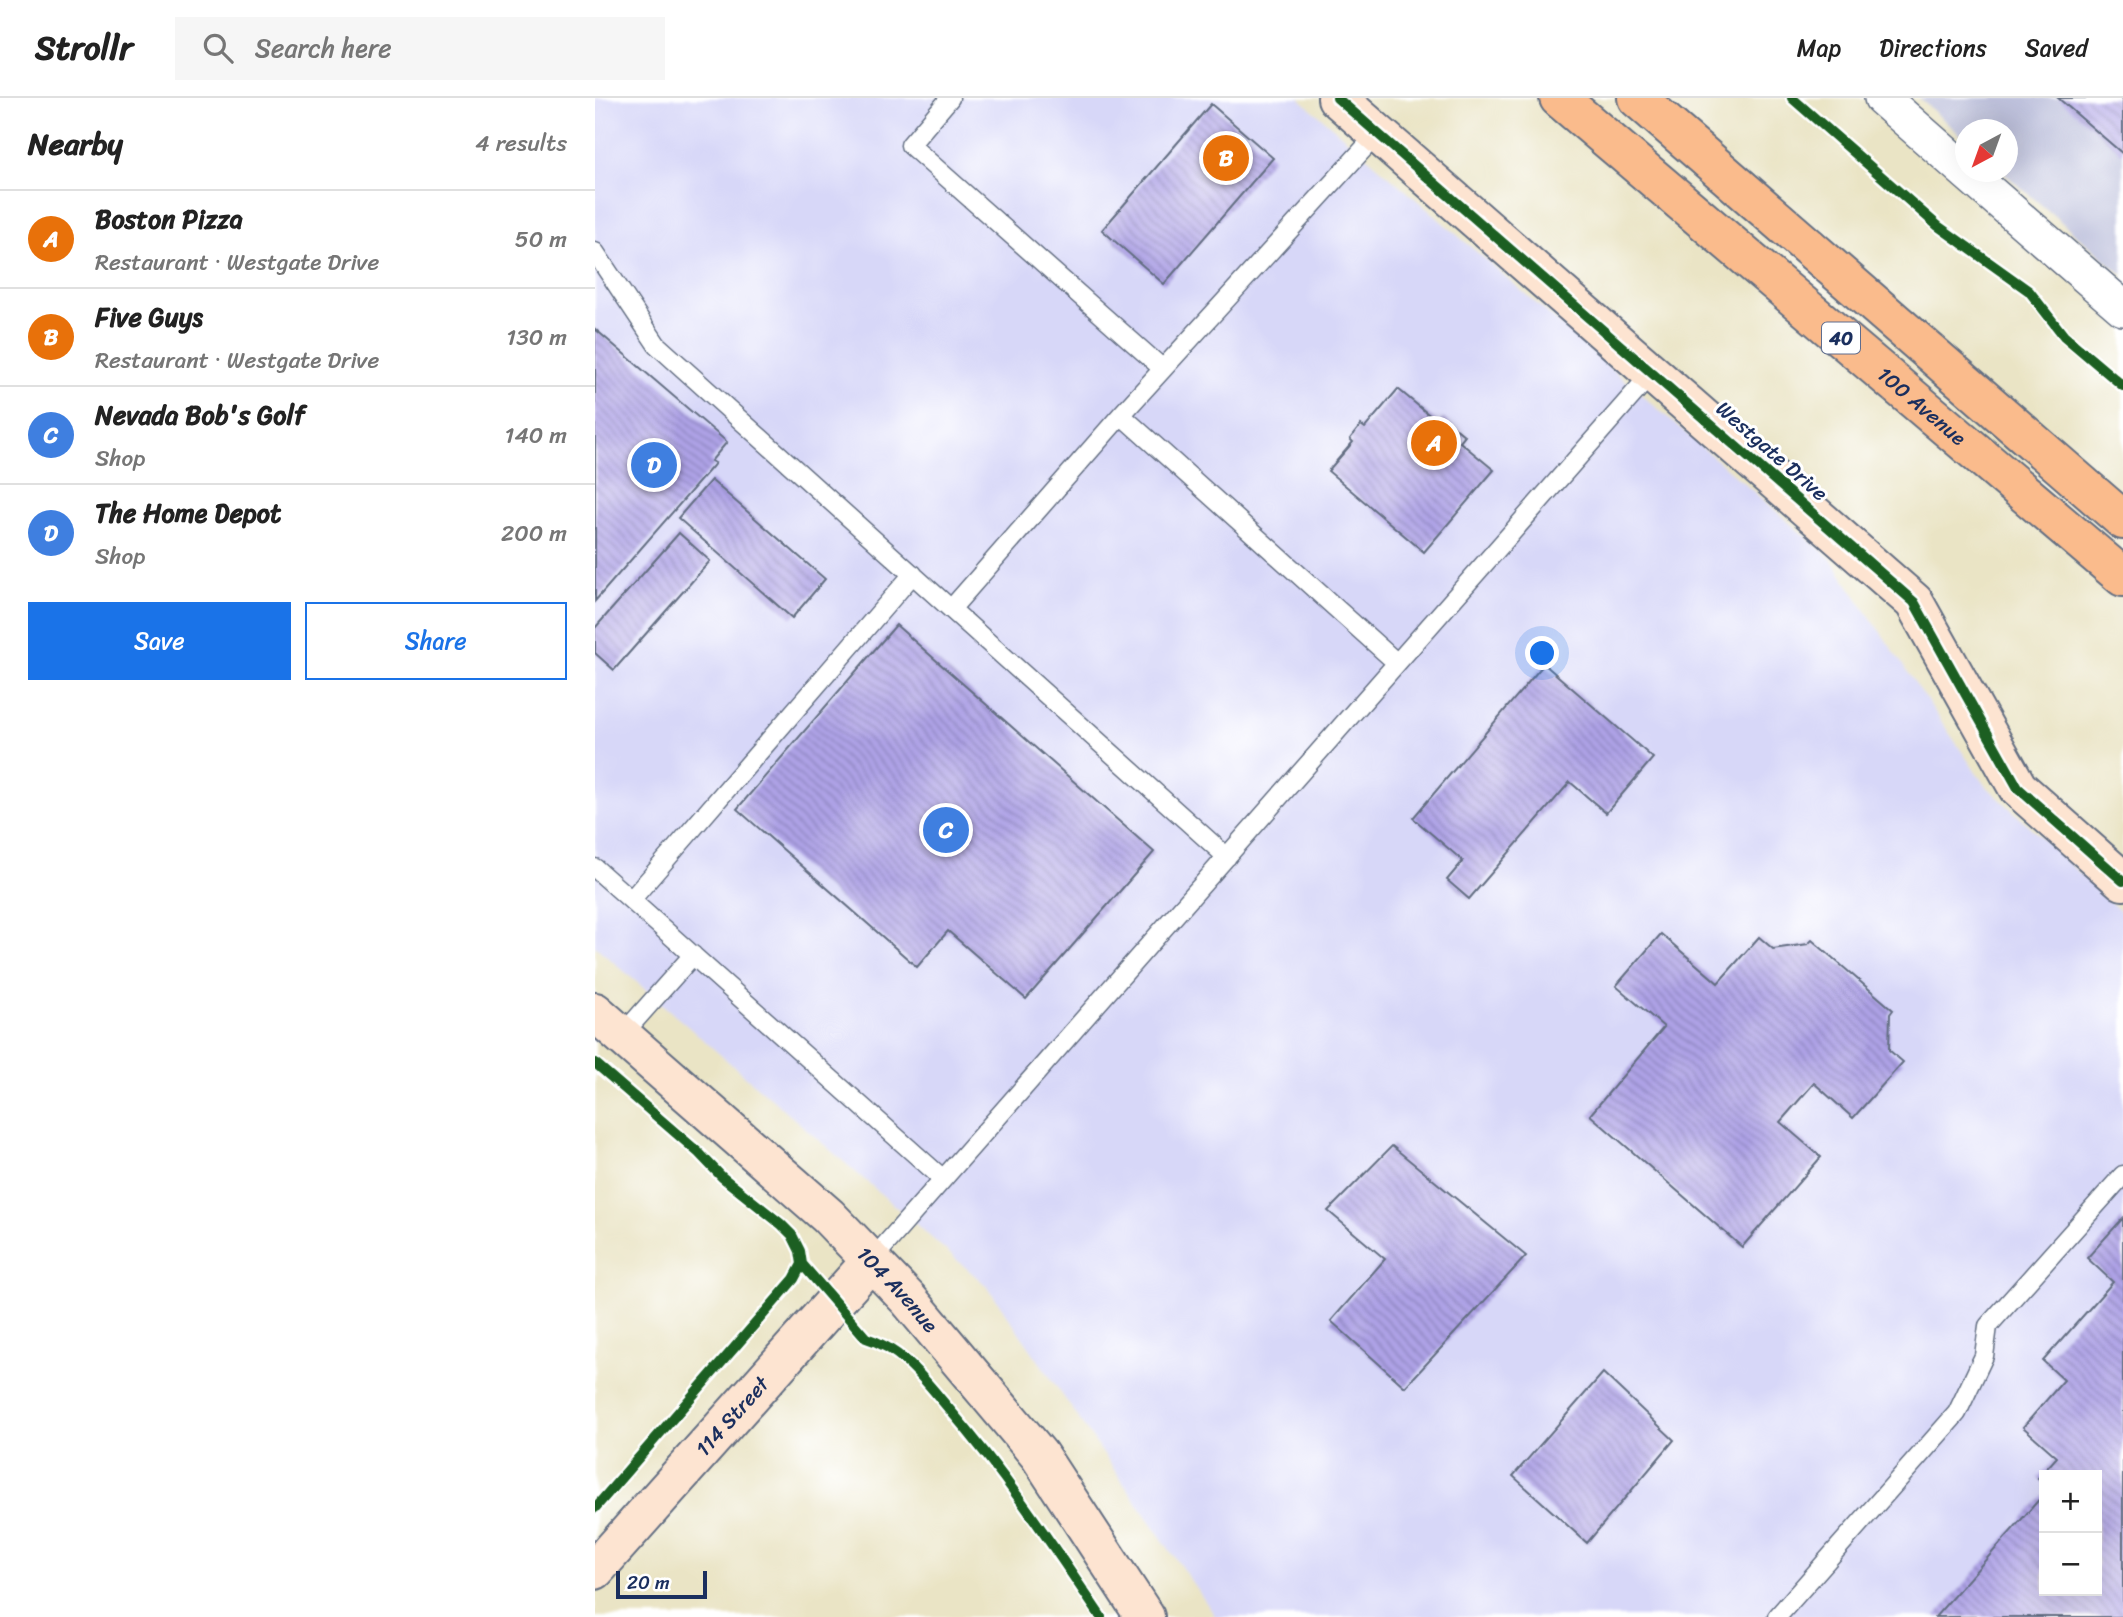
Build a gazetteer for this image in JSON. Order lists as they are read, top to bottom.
{
  "streets": {
    "main road": ["40", "100 Avenue"],
    "street": ["Westgate Drive", "104 Avenue", "114 Street"]
  },
  "crossings": [
    ["104 Avenue", "114 Street"]
  ],
  "scale_bar": "20 m",
  "north": "bottom left",
  "page": {
    "header": "Strollr",
    "search": "Search here",
    "nav": ["Map", "Directions", "Saved"],
    "heading": ["Nearby", "4 results"],
    "pins": [
      "B",
      "A",
      "D",
      "C"
    ],
    "list": [
      {
        "mark": "A",
        "name": "Boston Pizza",
        "note": "Restaurant · Westgate Drive",
        "value": "50 m"
      },
      {
        "mark": "B",
        "name": "Five Guys",
        "note": "Restaurant · Westgate Drive",
        "value": "130 m"
      },
      {
        "mark": "C",
        "name": "Nevada Bob's Golf",
        "note": "Shop",
        "value": "140 m"
      },
      {
        "mark": "D",
        "name": "The Home Depot",
        "note": "Shop",
        "value": "200 m"
      }
    ],
    "buttons": ["Save", "Share"],
    "map_buttons": ["+", "−"],
    "scale": "20 m"
  }
}
